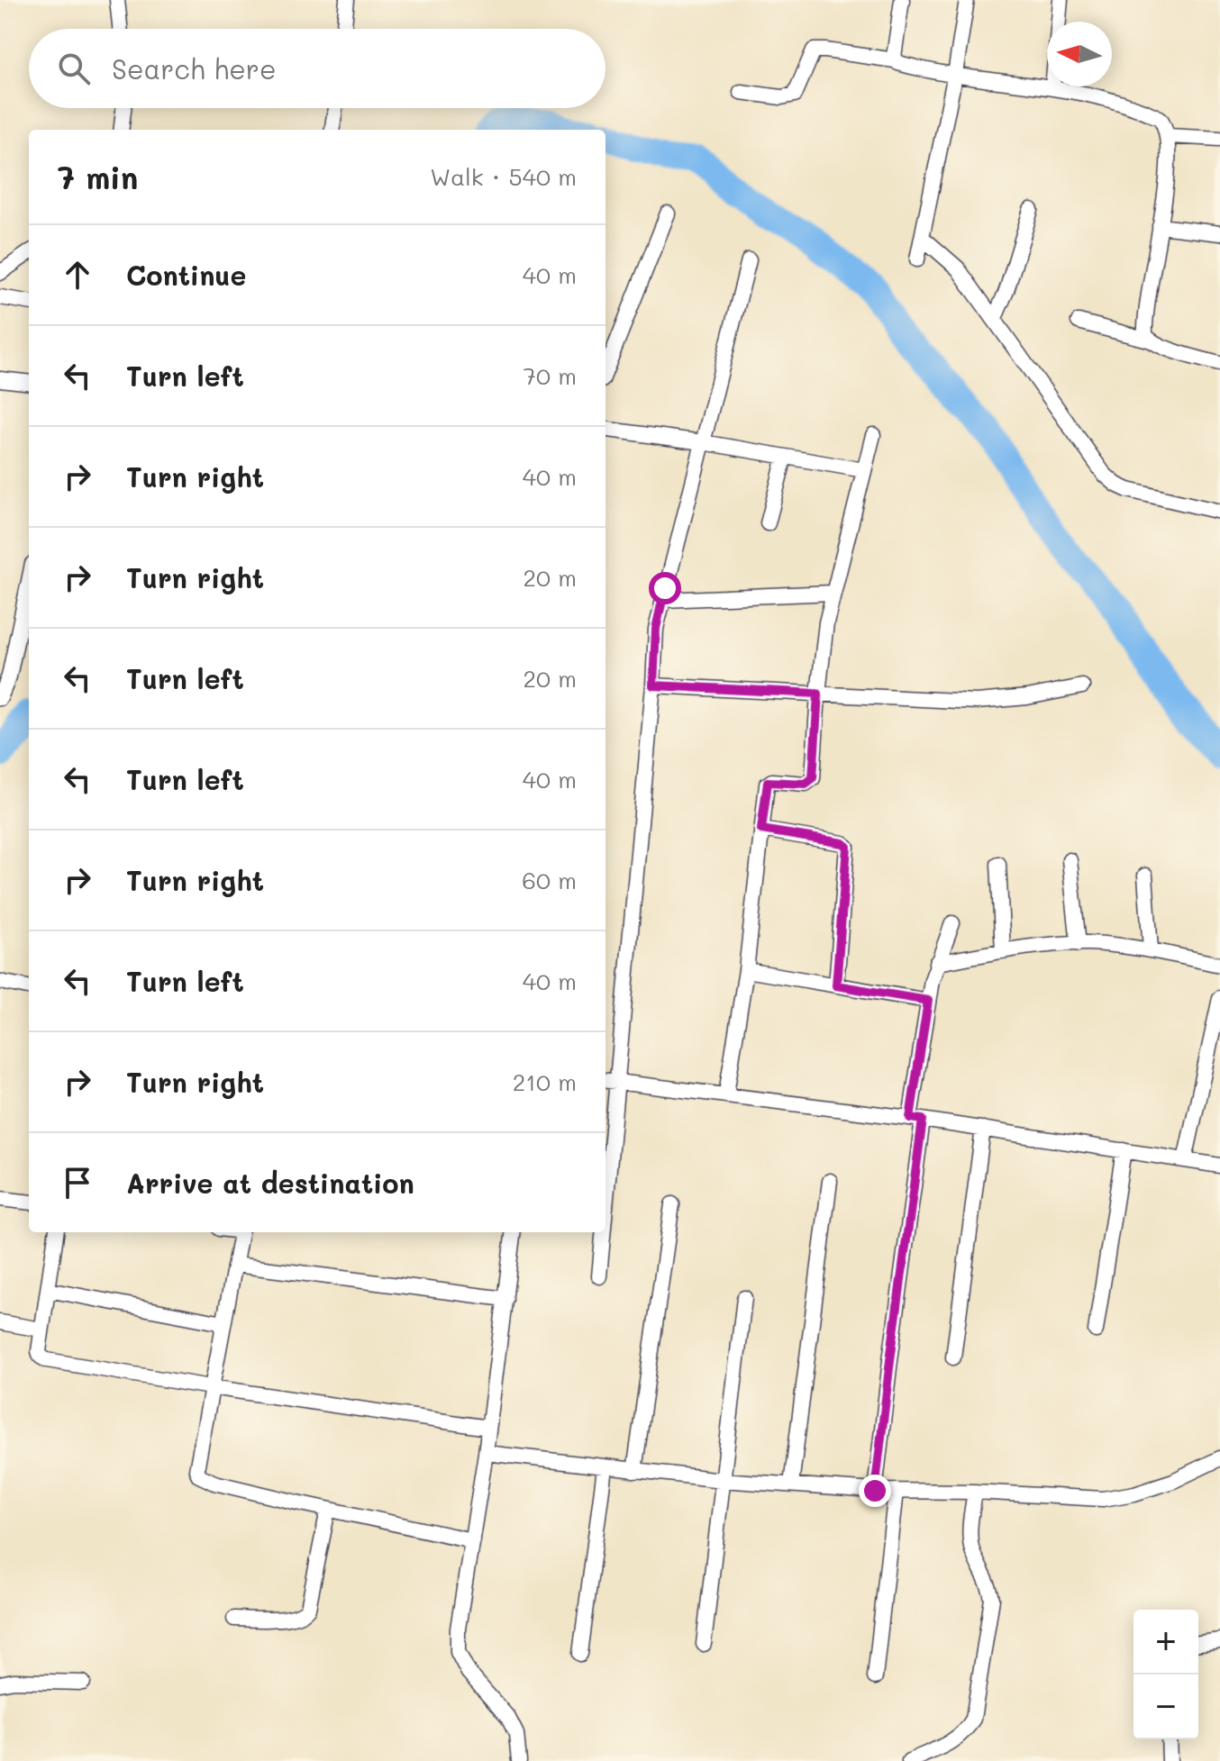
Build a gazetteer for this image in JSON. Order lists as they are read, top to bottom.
{
  "north": "left",
  "page": {
    "search": "Search here",
    "heading": ["7 min", "Walk · 540 m"],
    "list": [
      ["Continue", "40 m"],
      ["Turn left", "70 m"],
      ["Turn right", "40 m"],
      ["Turn right", "20 m"],
      ["Turn left", "20 m"],
      ["Turn left", "40 m"],
      ["Turn right", "60 m"],
      ["Turn left", "40 m"],
      ["Turn right", "210 m"],
      "Arrive at destination"
    ],
    "map_buttons": ["+", "−"]
  }
}
